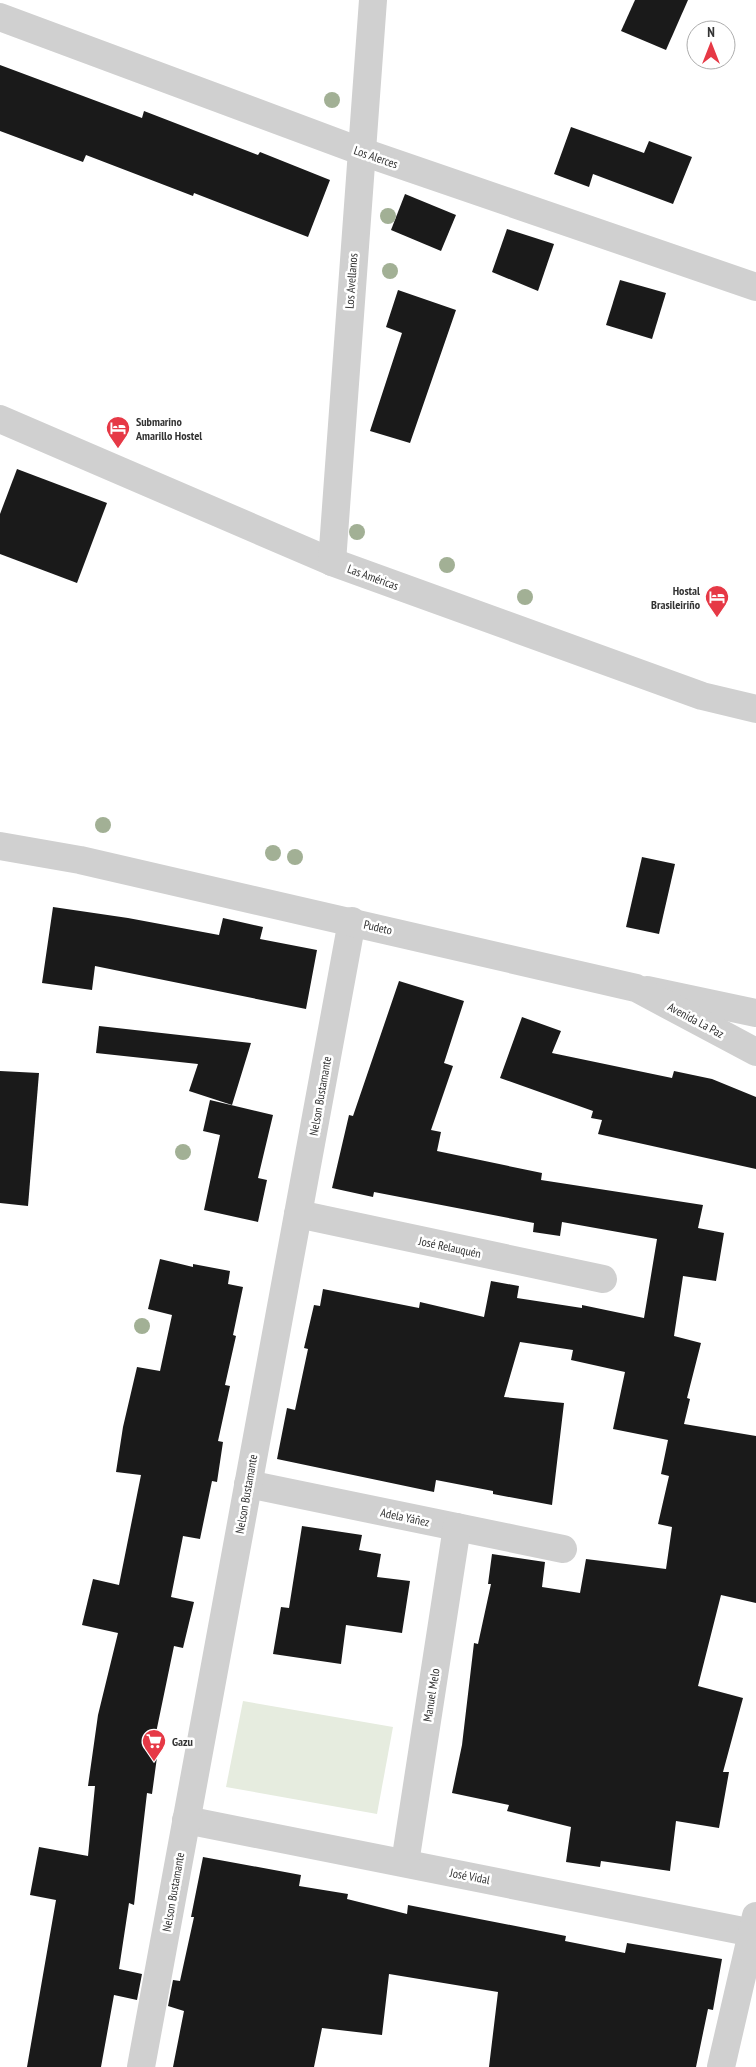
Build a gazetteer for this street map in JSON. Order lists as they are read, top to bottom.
{
  "streets": {
    "street": [
      "Los Alerces",
      "Los Avellanos",
      "Las Américas",
      "Pudeto",
      "Avenida La Paz",
      "Nelson Bustamante",
      "José Relauquén",
      "Adela Yáñez",
      "Manuel Melo",
      "José Vidal"
    ]
  },
  "crossings": [
    ["Los Alerces", "Los Avellanos"],
    ["Los Avellanos", "Las Américas"],
    ["Pudeto", "Avenida La Paz"],
    ["Pudeto", "Nelson Bustamante"],
    ["Nelson Bustamante", "José Relauquén"],
    ["Nelson Bustamante", "Adela Yáñez"],
    ["Nelson Bustamante", "José Vidal"],
    ["Adela Yáñez", "Manuel Melo"],
    ["Manuel Melo", "José Vidal"]
  ],
  "places": {
    "hotel": ["Submarino Amarillo Hostel", "Hostal Brasileiriño"],
    "supermarket": ["Gazu"]
  },
  "north": "top"
}
